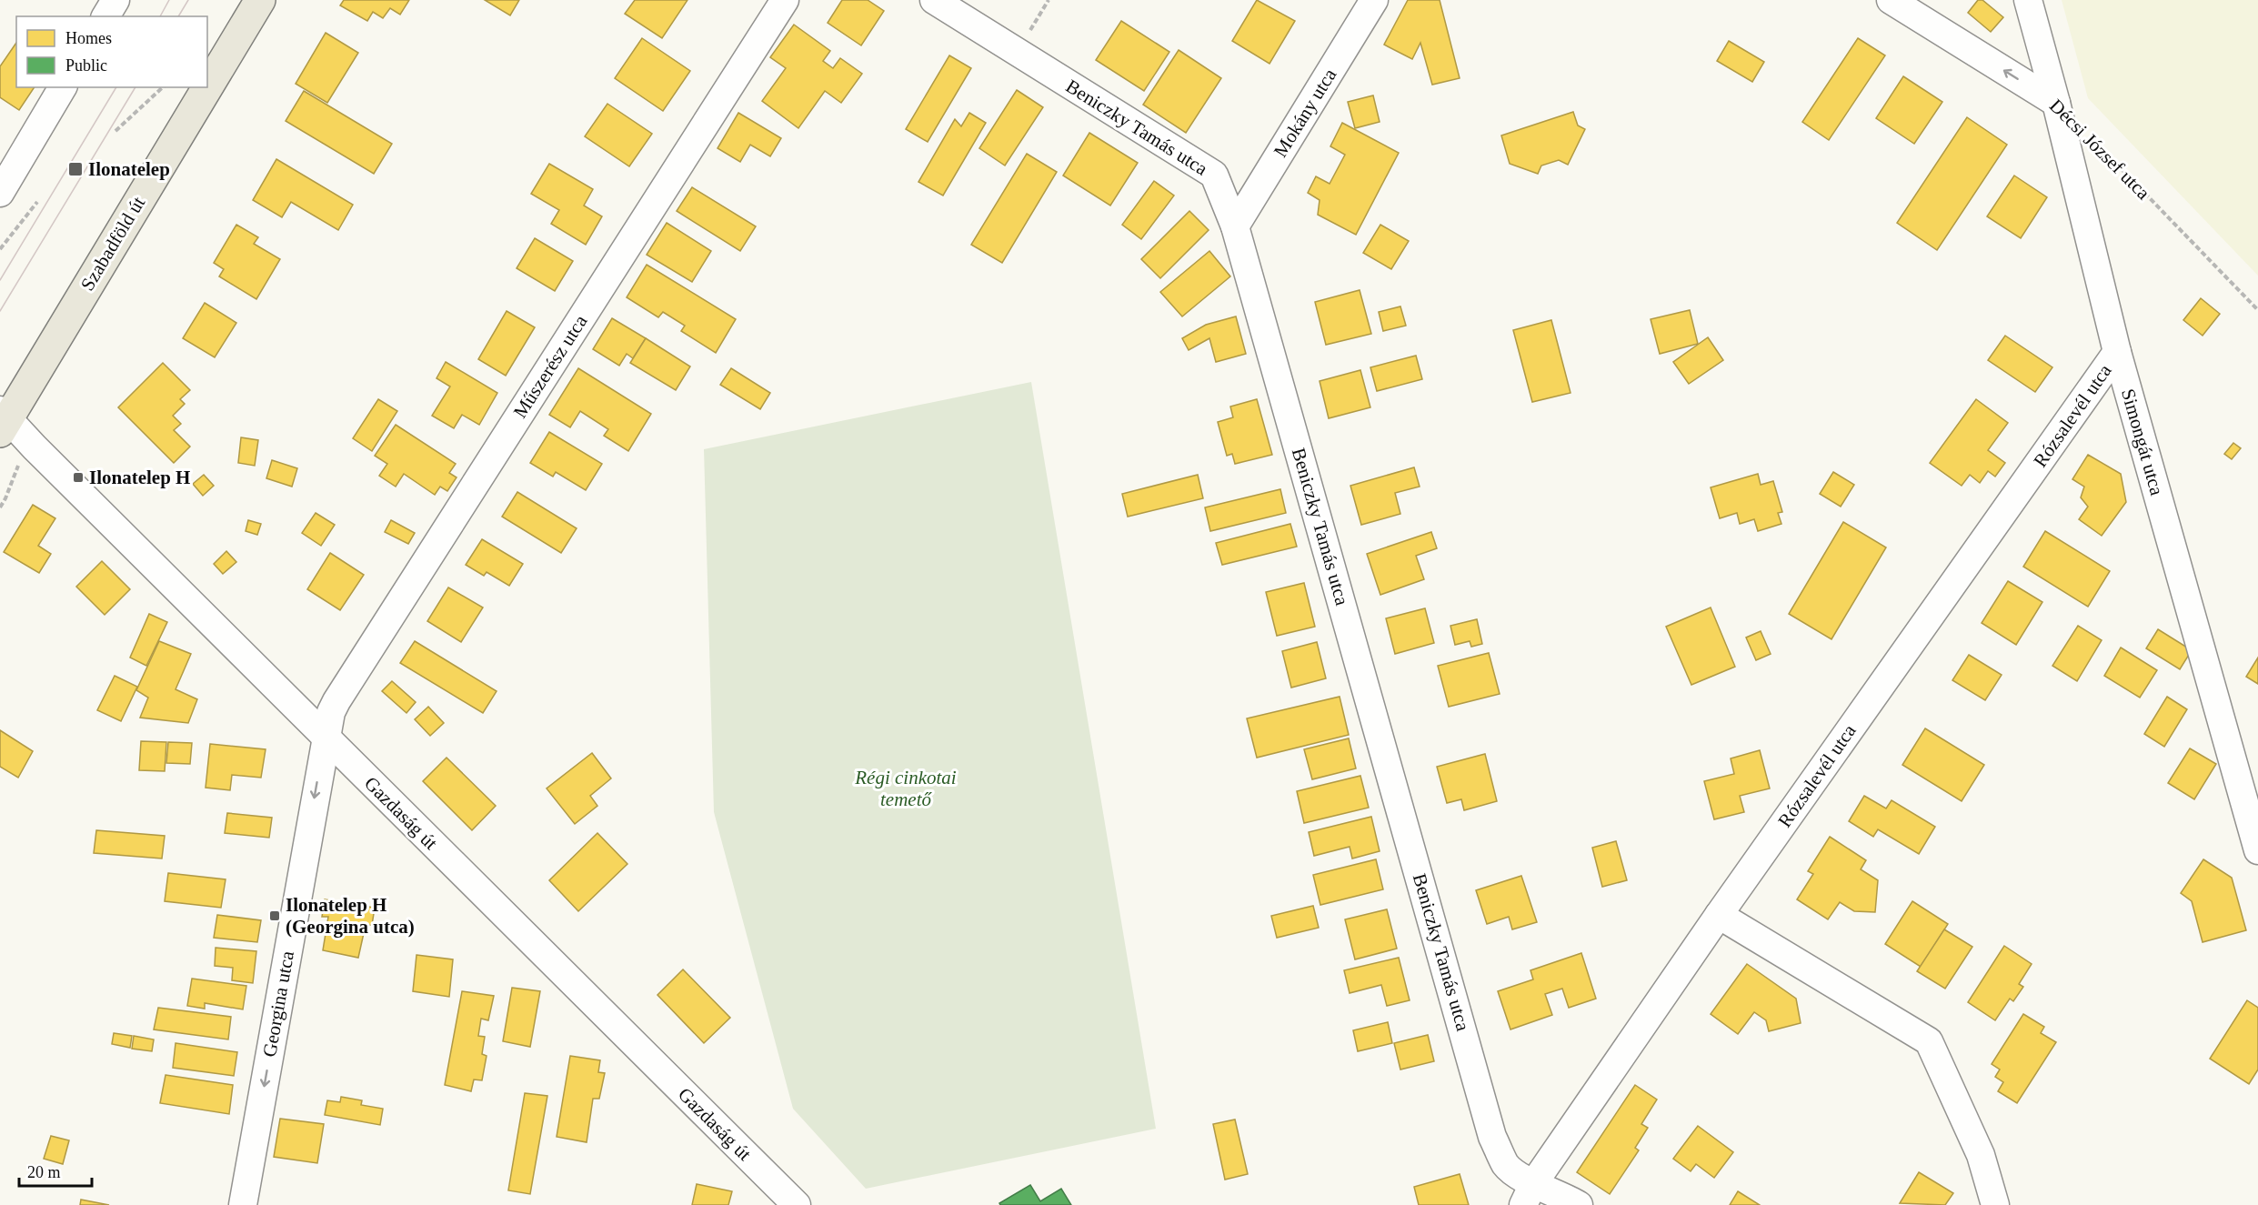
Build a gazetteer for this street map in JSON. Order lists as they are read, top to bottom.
{
  "streets": {
    "main road": ["Szabadföld út"],
    "street": [
      "Mokány utca",
      "Beniczky Tamás utca",
      "Décsi József utca",
      "Műszerész utca",
      "Rózsalevél utca",
      "Simongát utca",
      "Gazdaság út",
      "Georgina utca"
    ]
  },
  "crossings": [
    ["Mokány utca", "Beniczky Tamás utca"],
    ["Beniczky Tamás utca", "Rózsalevél utca"],
    ["Décsi József utca", "Simongát utca"],
    ["Szabadföld út", "Gazdaság út"],
    ["Műszerész utca", "Gazdaság út"],
    ["Műszerész utca", "Georgina utca"],
    ["Rózsalevél utca", "Simongát utca"],
    ["Gazdaság út", "Georgina utca"]
  ],
  "one_way": ["Décsi József utca", "Georgina utca"],
  "parks": ["Régi cinkotai temető"],
  "places": {
    "transit": ["Ilonatelep", "Ilonatelep H", "Ilonatelep H (Georgina utca)"]
  },
  "legend": ["Homes", "Public"],
  "scale_bar": "20 m"
}
